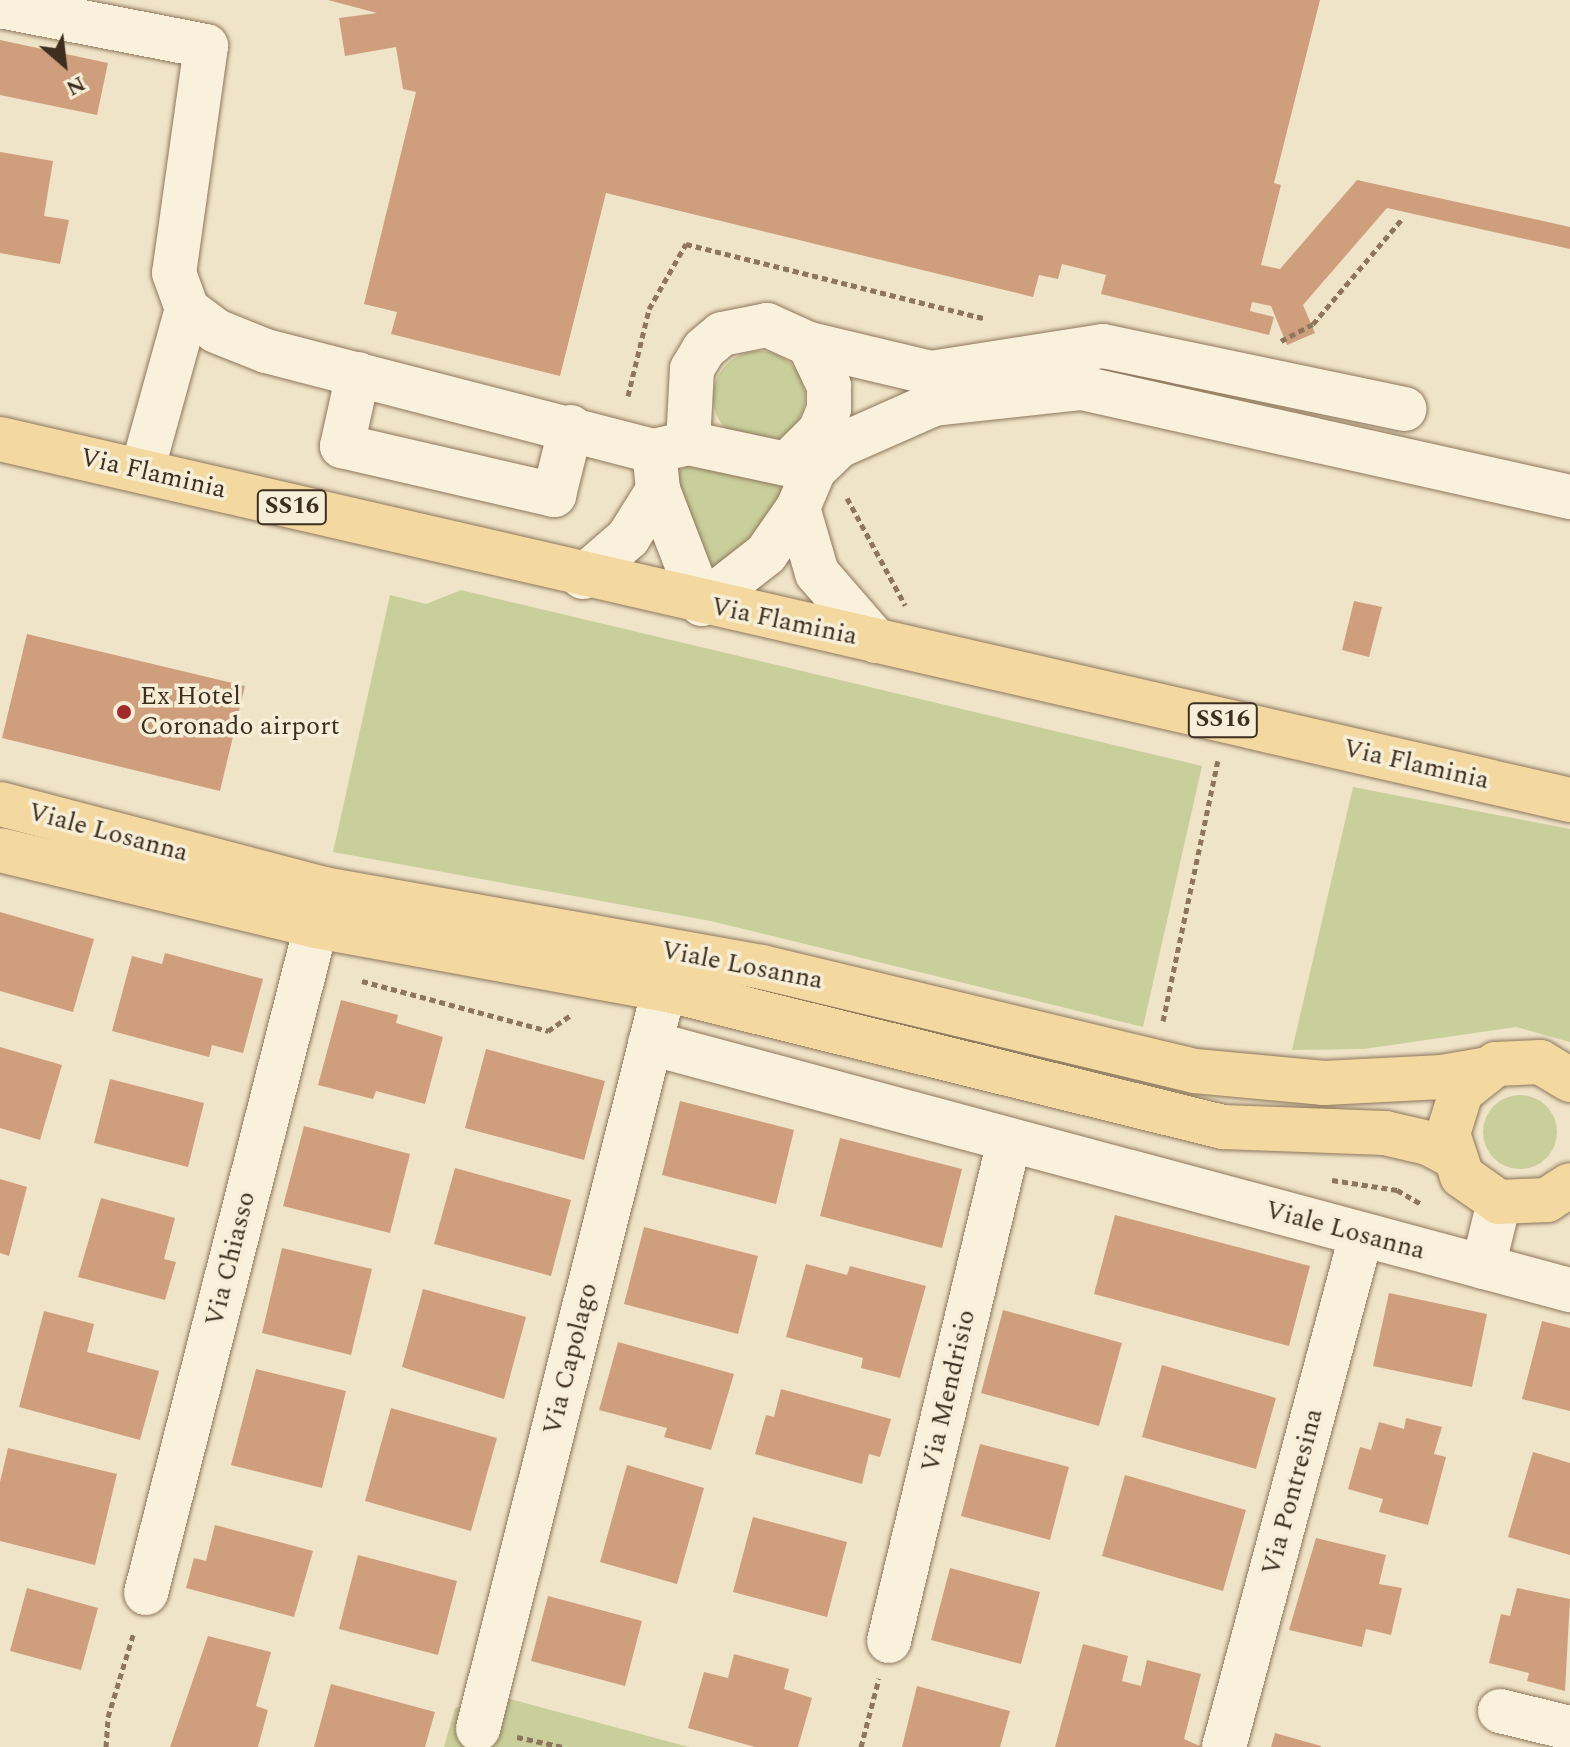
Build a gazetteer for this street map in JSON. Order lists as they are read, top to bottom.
{
  "streets": {
    "main road": ["Via Flaminia", "SS16", "Viale Losanna"],
    "street": [
      "Via Chiasso",
      "Via Capolago",
      "Via Mendrisio",
      "Via Pontresina"
    ]
  },
  "crossings": [
    ["Viale Losanna", "Via Chiasso"],
    ["Viale Losanna", "Via Capolago"],
    ["Viale Losanna", "Via Mendrisio"],
    ["Viale Losanna", "Via Pontresina"]
  ],
  "places": ["Ex Hotel Coronado airport"],
  "north": "bottom right"
}
